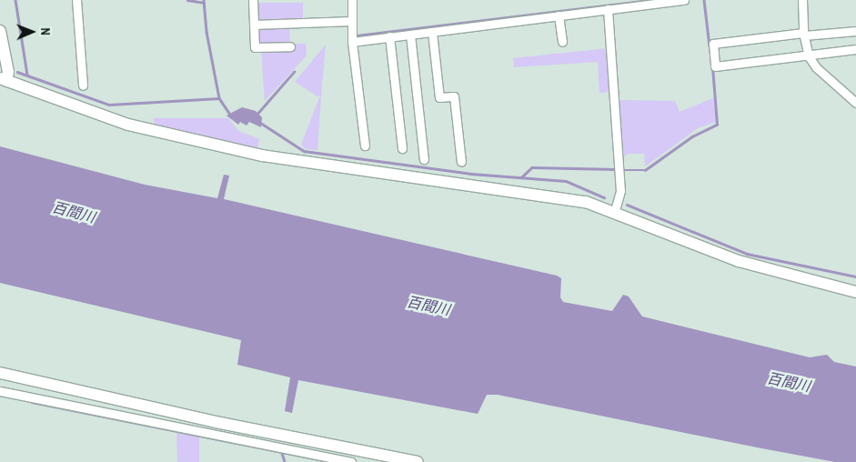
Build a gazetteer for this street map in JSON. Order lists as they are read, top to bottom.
{
  "water": ["百間川"],
  "north": "right"
}
